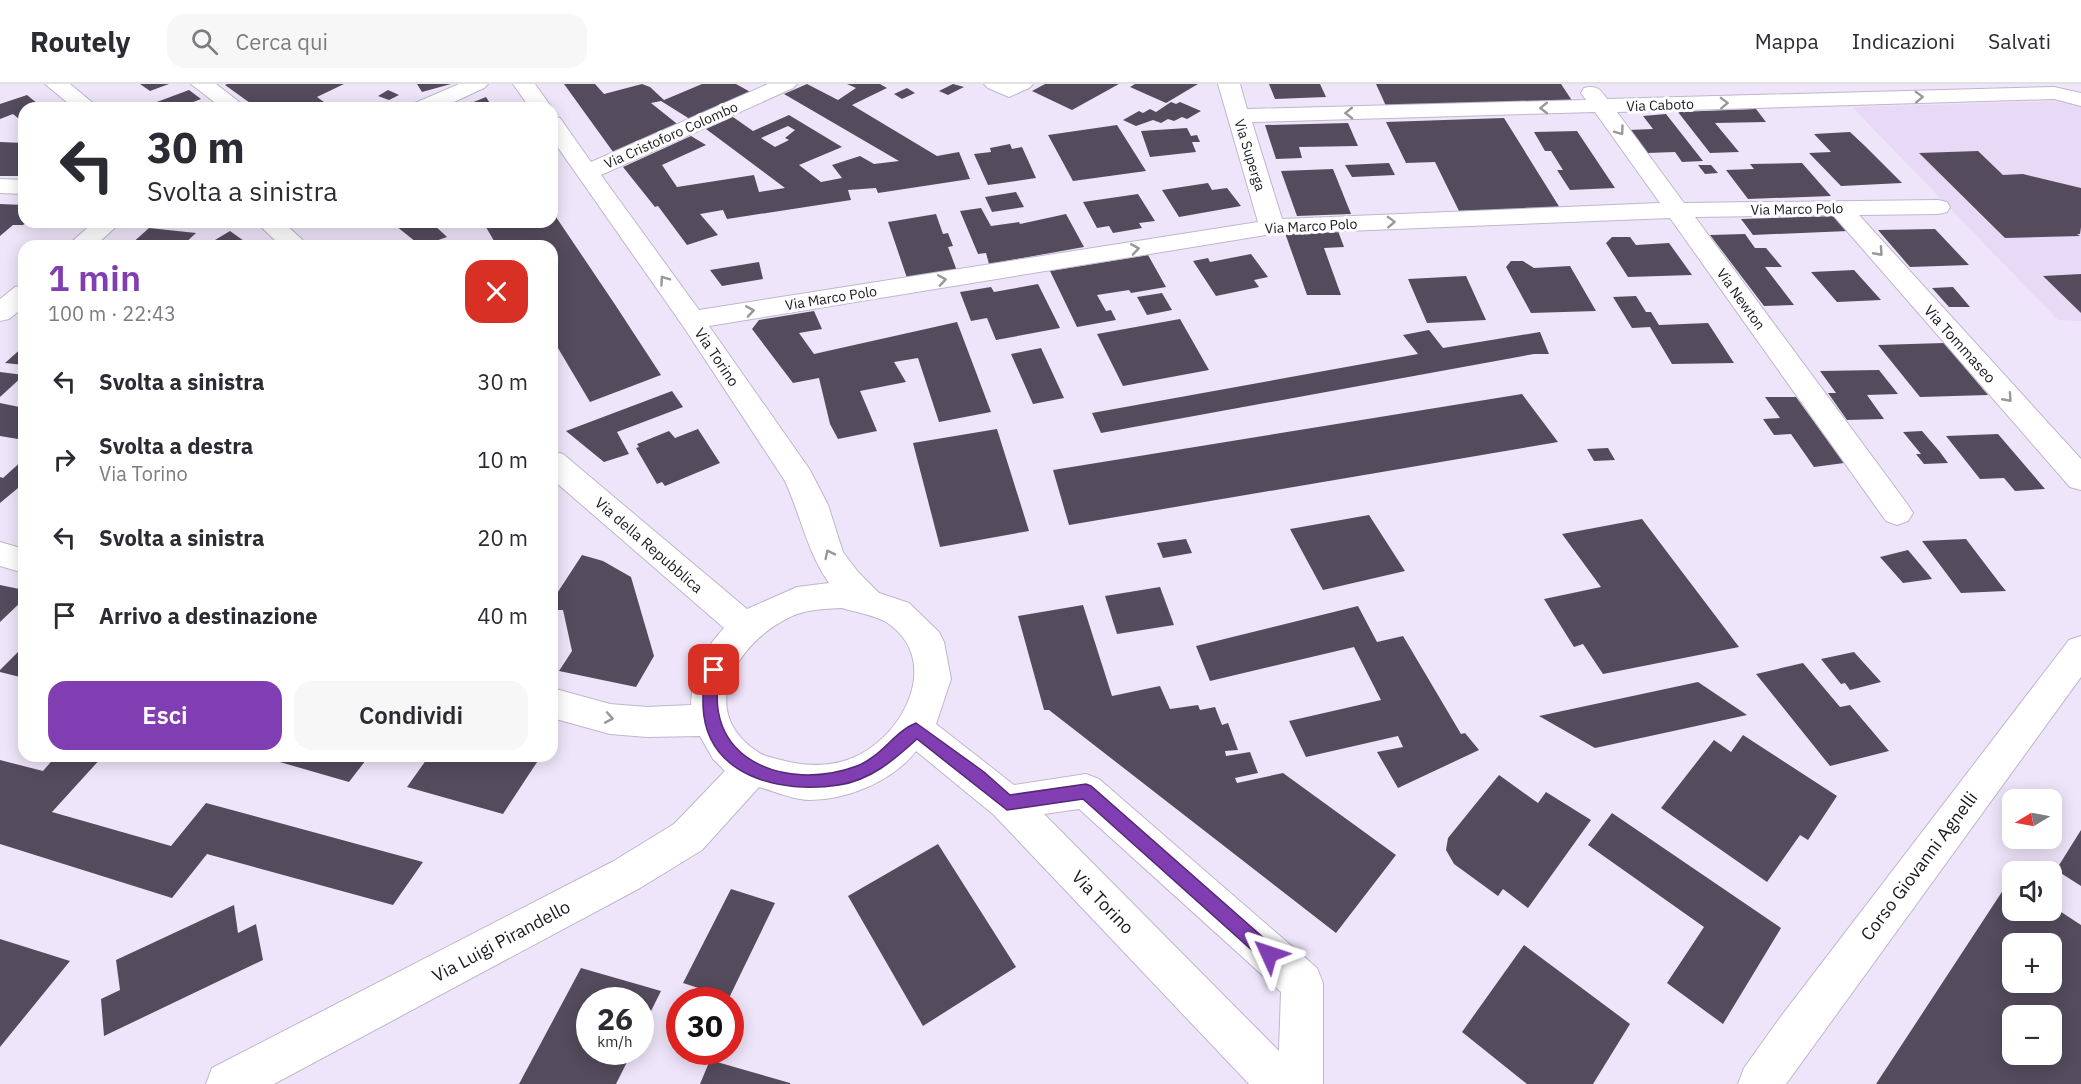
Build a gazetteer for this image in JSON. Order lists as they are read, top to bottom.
{
  "streets": {
    "street": [
      "Via Caboto",
      "Via Cristoforo Colombo",
      "Via Superga",
      "Via Marco Polo",
      "Via Newton",
      "Via Tommaseo",
      "Via Torino",
      "Via della Repubblica",
      "Corso Giovanni Agnelli",
      "Via Luigi Pirandello"
    ]
  },
  "crossings": [
    ["Via Caboto", "Via Superga"],
    ["Via Caboto", "Via Newton"],
    ["Via Cristoforo Colombo", "Via Torino"],
    ["Via Superga", "Via Marco Polo"],
    ["Via Marco Polo", "Via Newton"],
    ["Via Marco Polo", "Via Tommaseo"],
    ["Via Marco Polo", "Via Torino"],
    ["Via Torino", "Via della Repubblica"],
    ["Via Torino", "Via Luigi Pirandello"],
    ["Via della Repubblica", "Via Luigi Pirandello"]
  ],
  "one_way": ["Via Marco Polo", "Via Tommaseo", "Via Torino"],
  "north": "left",
  "page": {
    "header": "Routely",
    "search": "Cerca qui",
    "nav": ["Mappa", "Indicazioni", "Salvati"],
    "turn": ["30 m", "Svolta a sinistra"],
    "heading": ["1 min", "100 m · 22:43"],
    "list": [
      {
        "name": "Svolta a sinistra",
        "value": "30 m"
      },
      {
        "name": "Svolta a destra",
        "note": "Via Torino",
        "value": "10 m"
      },
      {
        "name": "Svolta a sinistra",
        "value": "20 m"
      },
      {
        "name": "Arrivo a destinazione",
        "value": "40 m"
      }
    ],
    "buttons": ["Esci", "Condividi"],
    "map_buttons": ["+", "−"],
    "speed": "26 km/h",
    "limit": "30"
  }
}
